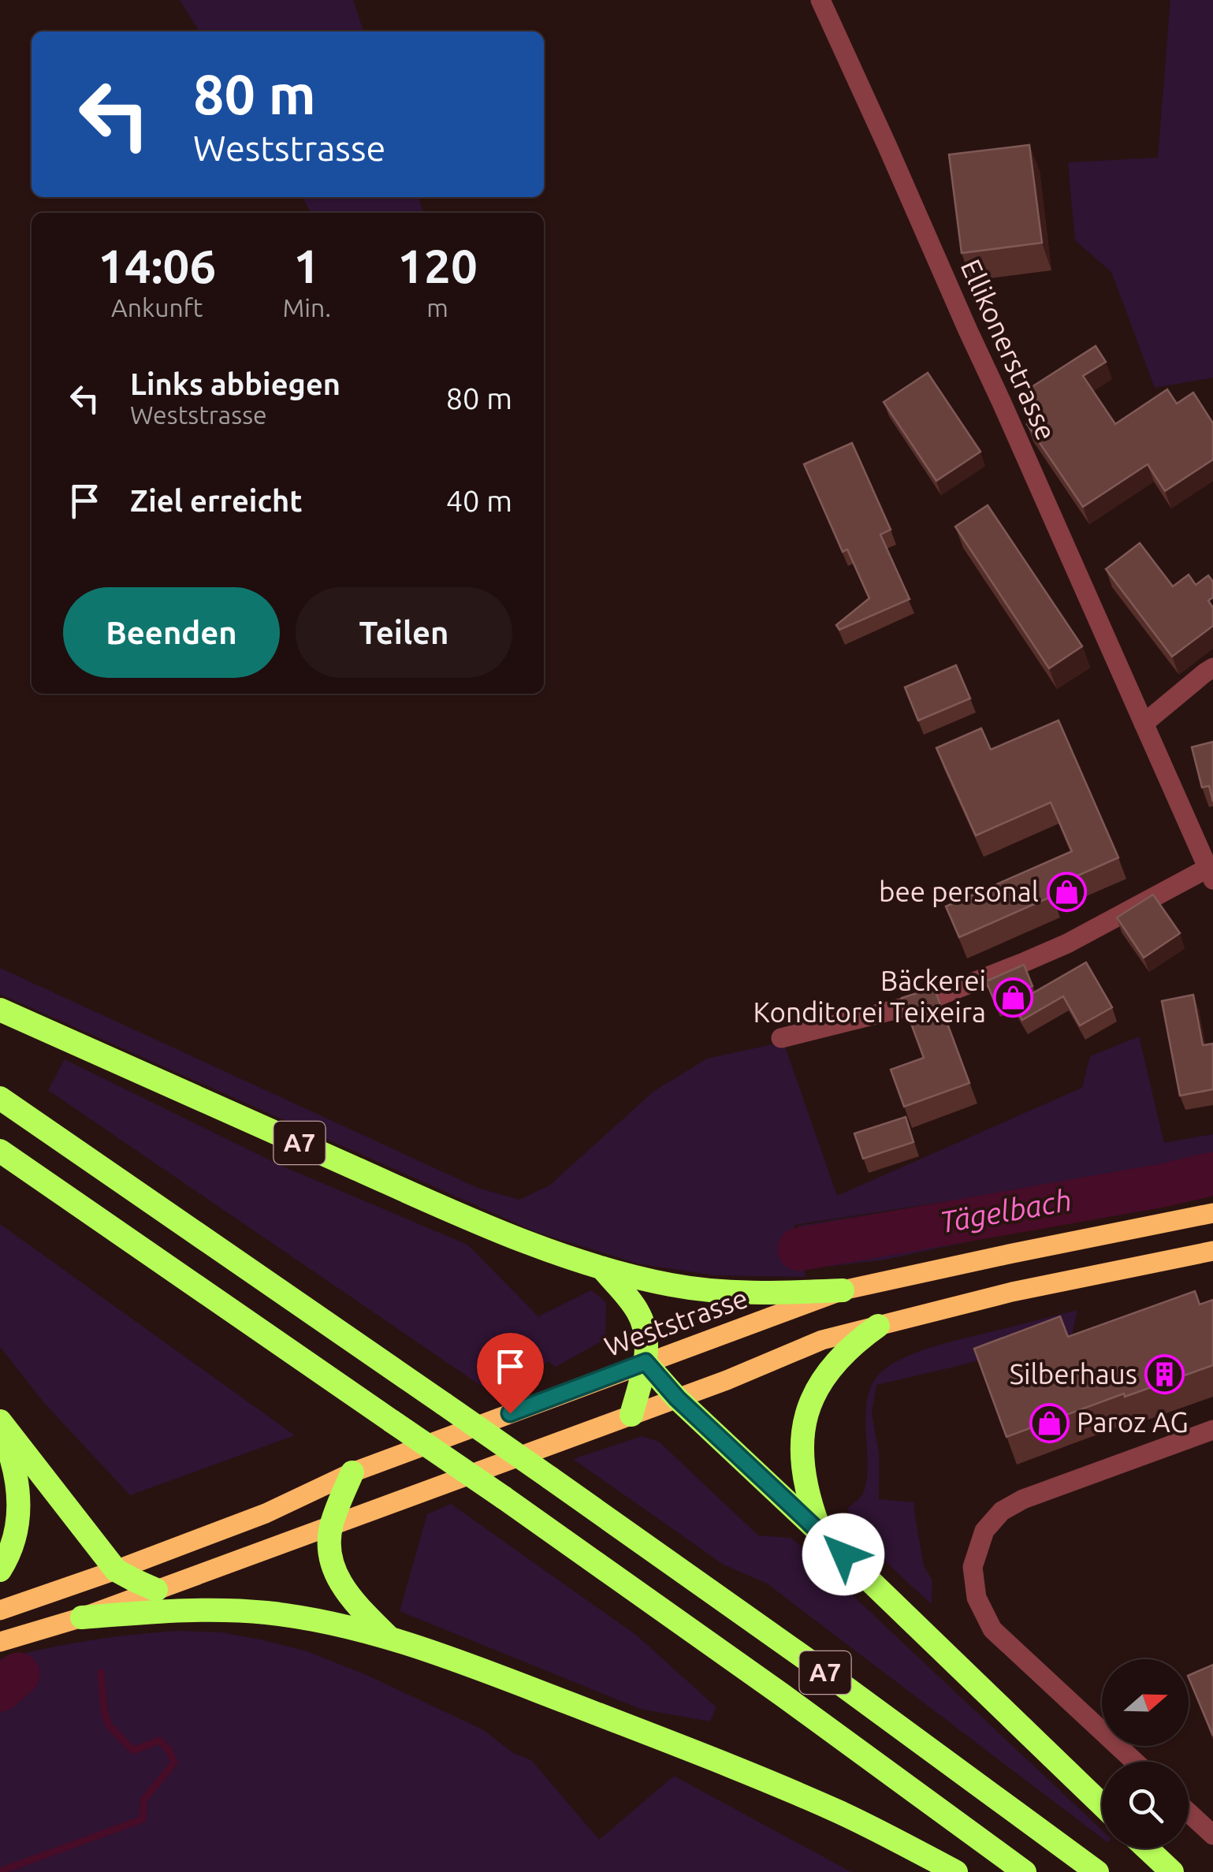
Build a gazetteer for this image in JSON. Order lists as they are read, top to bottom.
{
  "streets": {
    "highway": ["A7"],
    "main road": ["Weststrasse"],
    "street": ["Ellikonerstrasse"]
  },
  "crossings": [
    ["A7", "Weststrasse"]
  ],
  "water": ["Tägelbach"],
  "places": {
    "shop": ["bee personal", "Bäckerei Konditorei Teixeira", "Paroz AG"],
    "building": ["Silberhaus"]
  },
  "north": "right",
  "page": {
    "turn": ["80 m", "Weststrasse"],
    "eta": [
      "14:06",
      "Ankunft",
      "1",
      "Min.",
      "120",
      "m"
    ],
    "list": [
      {
        "name": "Links abbiegen",
        "note": "Weststrasse",
        "value": "80 m"
      },
      {
        "name": "Ziel erreicht",
        "value": "40 m"
      }
    ],
    "buttons": ["Beenden", "Teilen"]
  }
}
